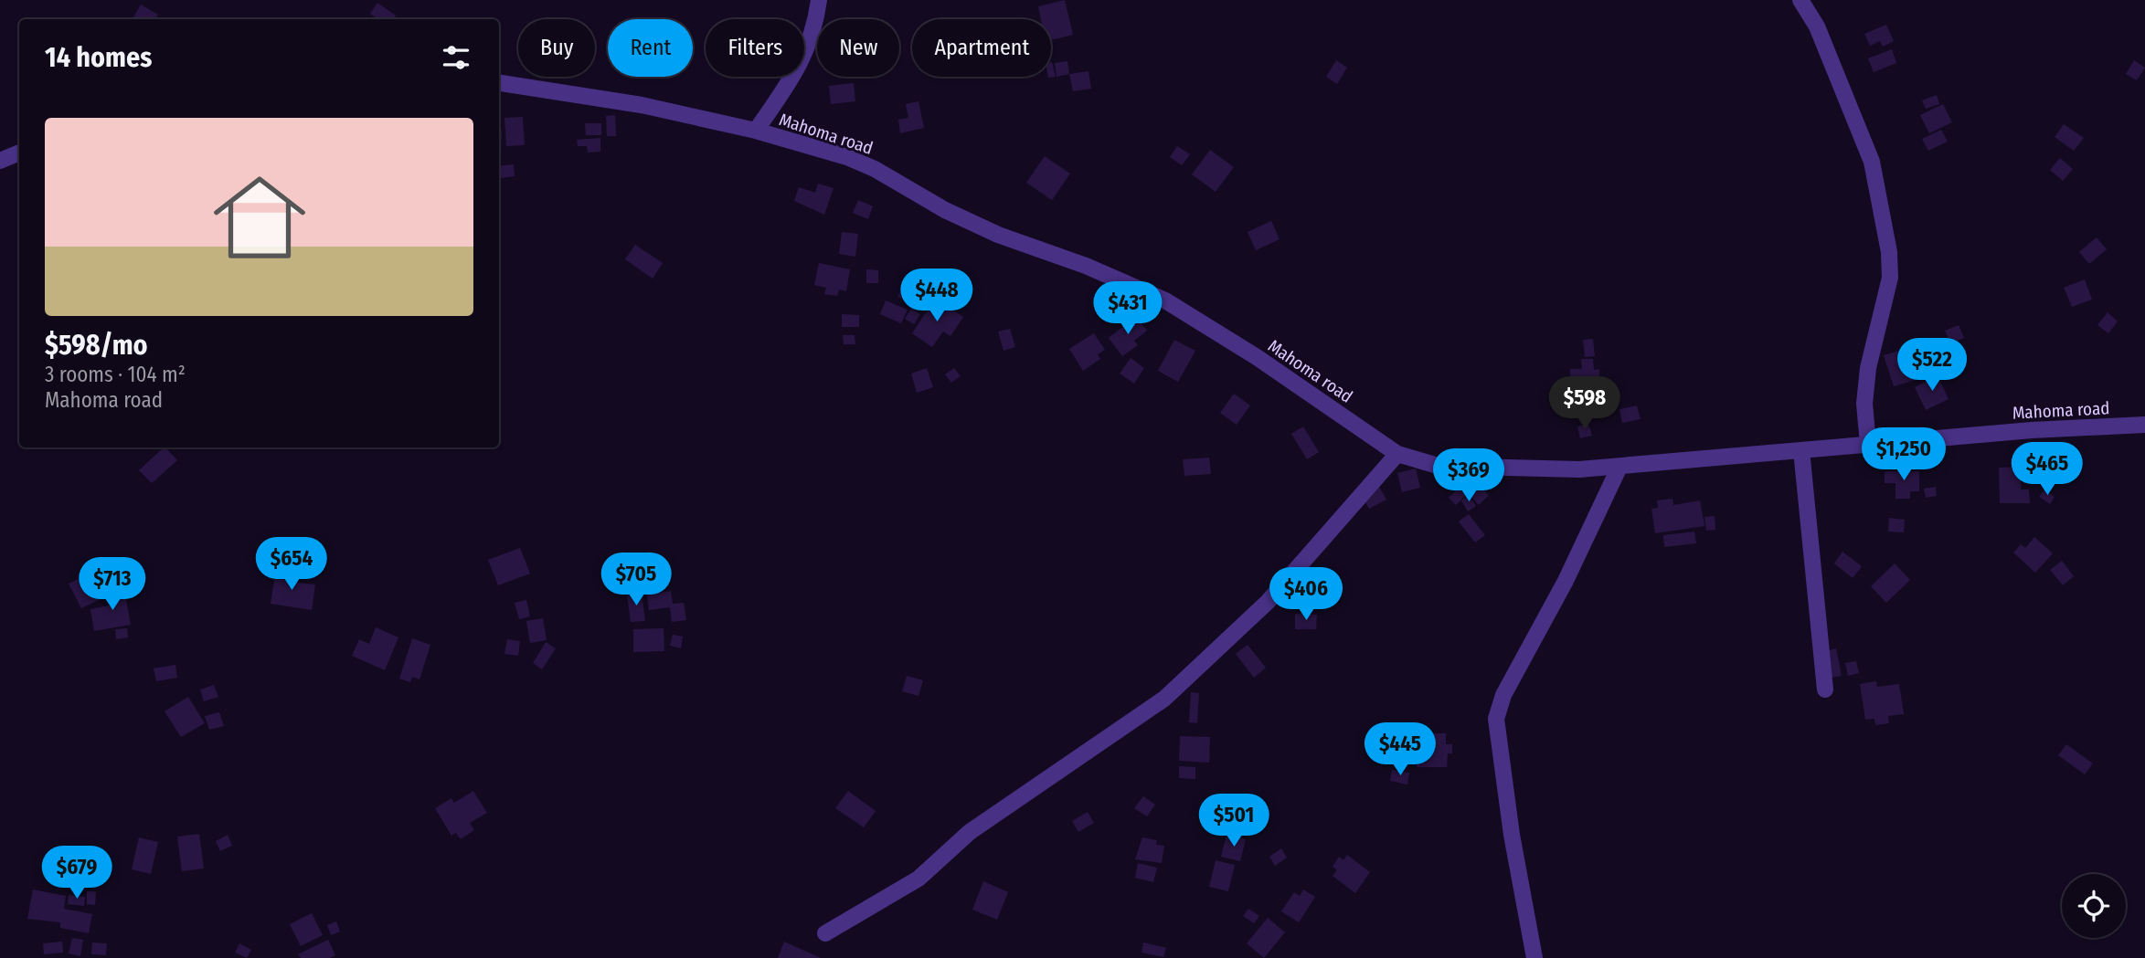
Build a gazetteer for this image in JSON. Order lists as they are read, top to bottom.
{
  "streets": {
    "street": ["Mahoma road"]
  },
  "page": {
    "chip": [
      "Buy",
      "Rent",
      "Filters",
      "New",
      "Apartment"
    ],
    "heading": "14 homes",
    "list": [
      {
        "name": "$598/mo",
        "note": "3 rooms · 104 m² · Mahoma road"
      }
    ],
    "price": [
      "$448",
      "$431",
      "$522",
      "$598",
      "$1,250",
      "$465",
      "$369",
      "$654",
      "$705",
      "$713",
      "$406",
      "$445",
      "$501",
      "$679"
    ]
  }
}
